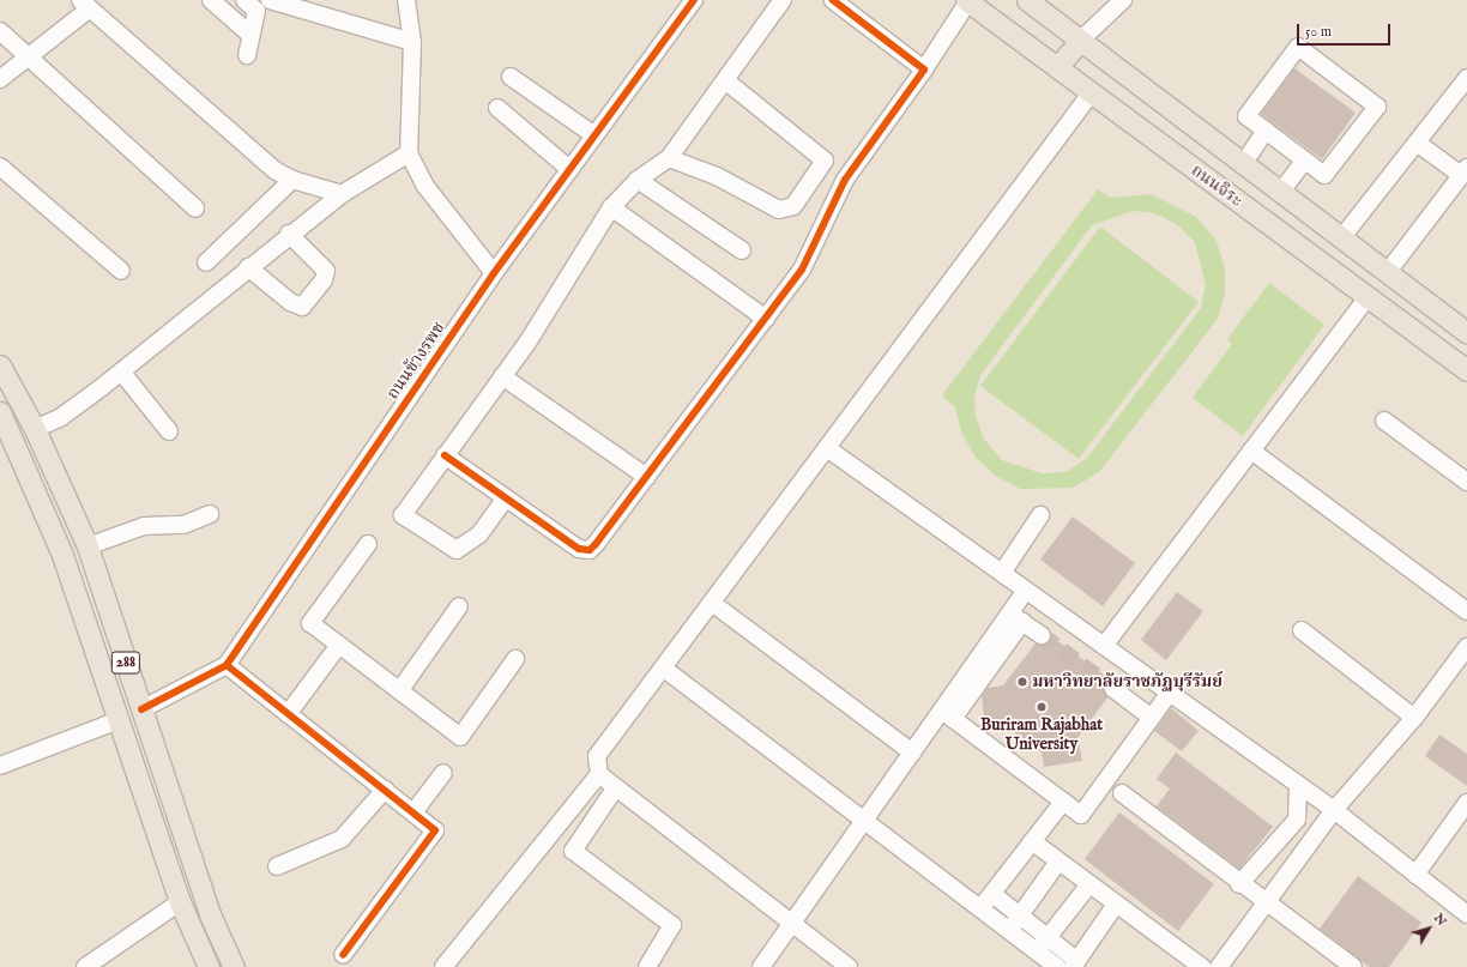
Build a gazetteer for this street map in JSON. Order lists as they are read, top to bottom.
{
  "streets": {
    "main road": ["ถนนจิระ", "288"],
    "street": ["ถนนข้างรพช"]
  },
  "crossings": [
    ["ถนนข้างรพช", "288"]
  ],
  "places": ["มหาวิทยาลัยราชภัฏบุรีรัมย์", "Buriram Rajabhat University"],
  "scale_bar": "50 m",
  "north": "top right"
}
